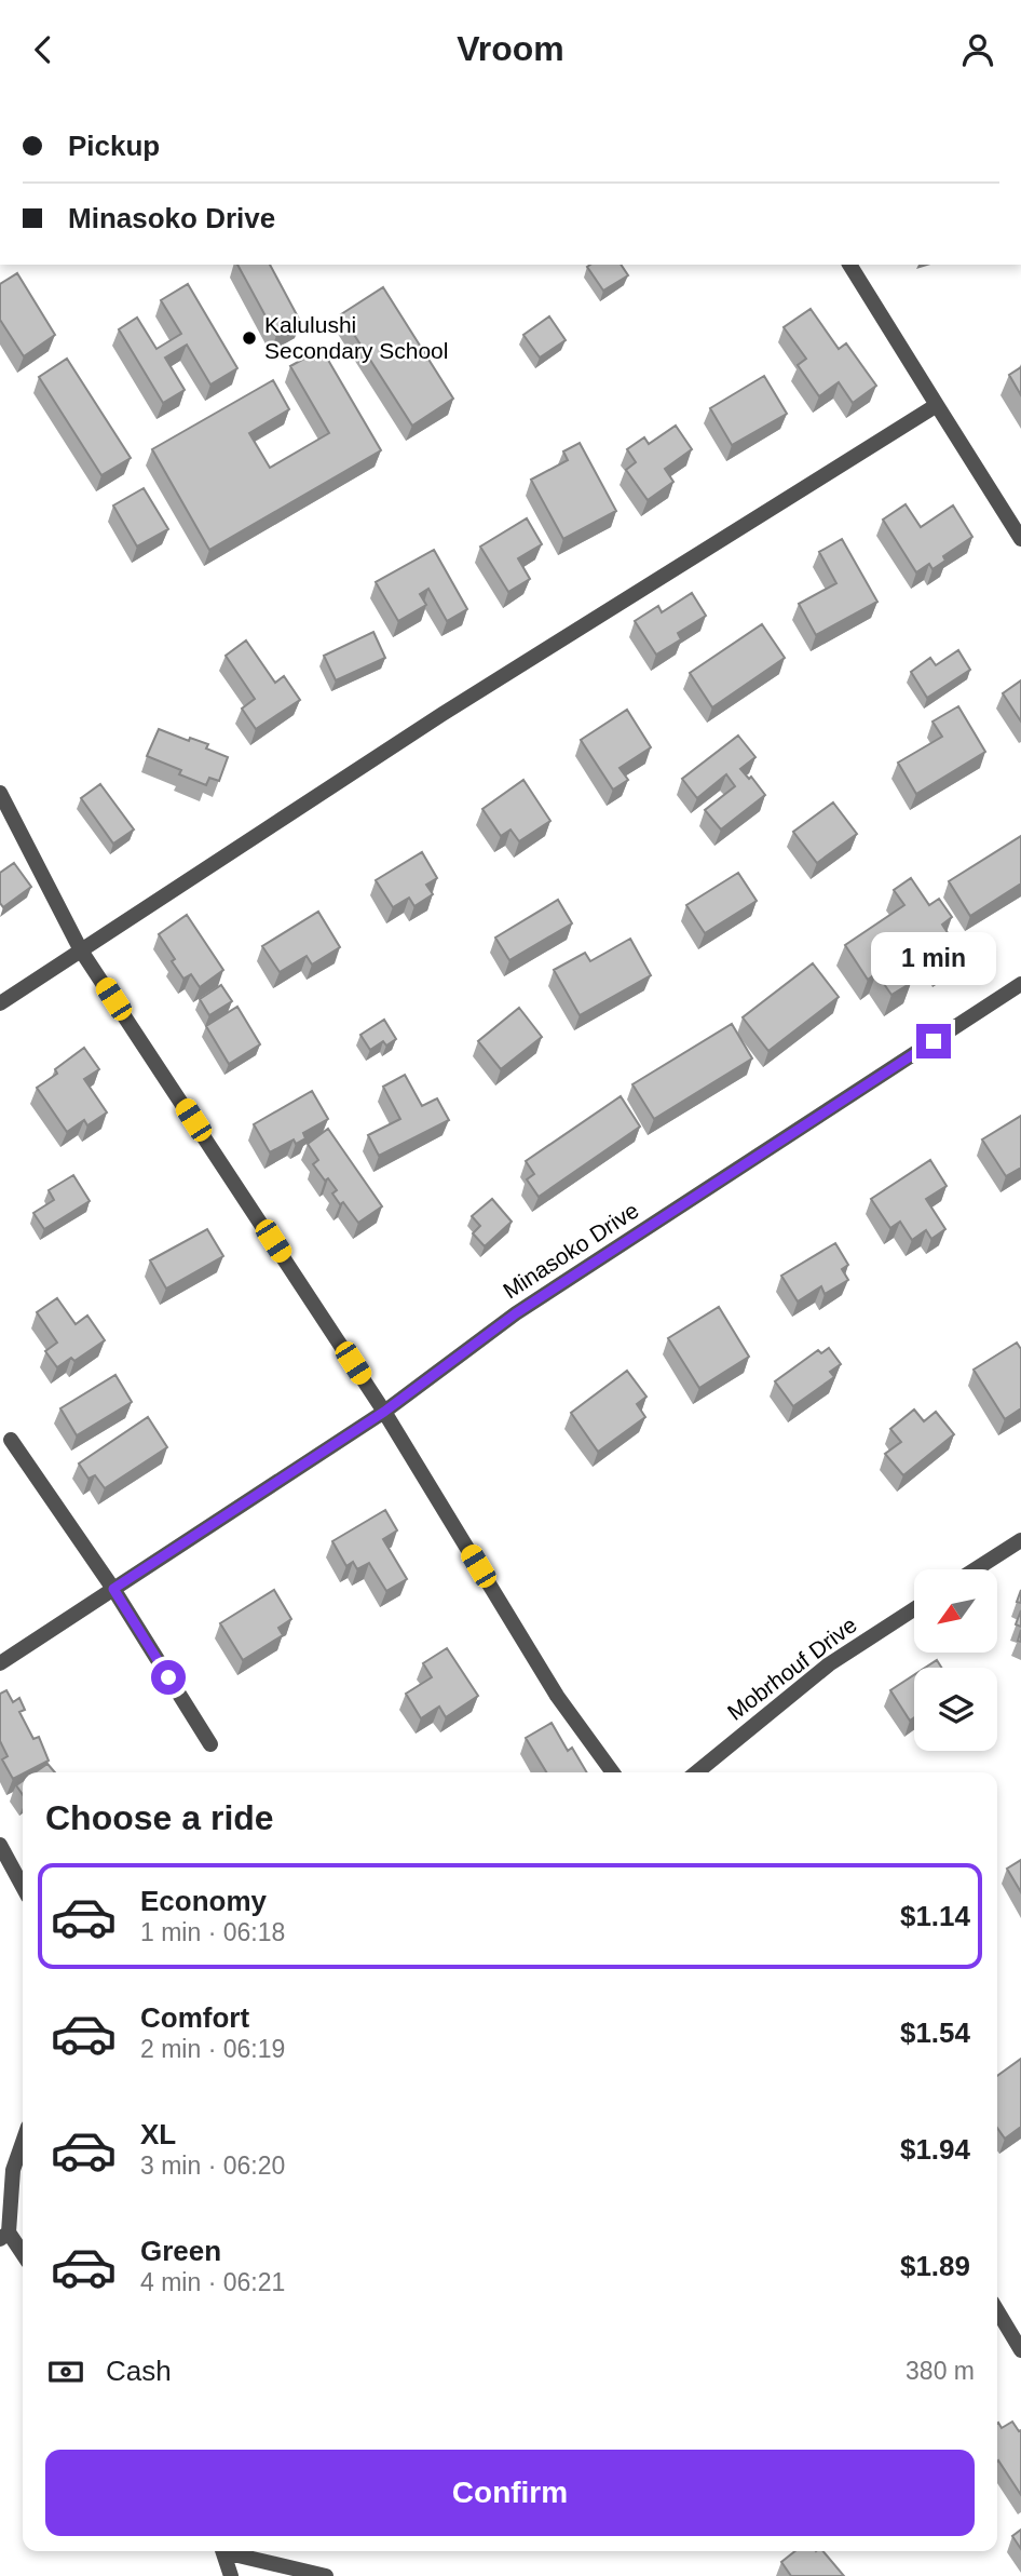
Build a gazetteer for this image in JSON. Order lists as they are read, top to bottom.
{
  "streets": {
    "street": ["Minasoko Drive", "Mobrhouf Drive"]
  },
  "places": ["Kalulushi Secondary School"],
  "north": "bottom left",
  "page": {
    "header": "Vroom",
    "banner": ["Pickup", "Minasoko Drive"],
    "bubble": "1 min",
    "heading": "Choose a ride",
    "list": [
      {
        "name": "Economy",
        "note": "1 min · 06:18",
        "value": "$1.14"
      },
      {
        "name": "Comfort",
        "note": "2 min · 06:19",
        "value": "$1.54"
      },
      {
        "name": "XL",
        "note": "3 min · 06:20",
        "value": "$1.94"
      },
      {
        "name": "Green",
        "note": "4 min · 06:21",
        "value": "$1.89"
      }
    ],
    "pay": ["Cash", "380 m"],
    "buttons": "Confirm"
  }
}
